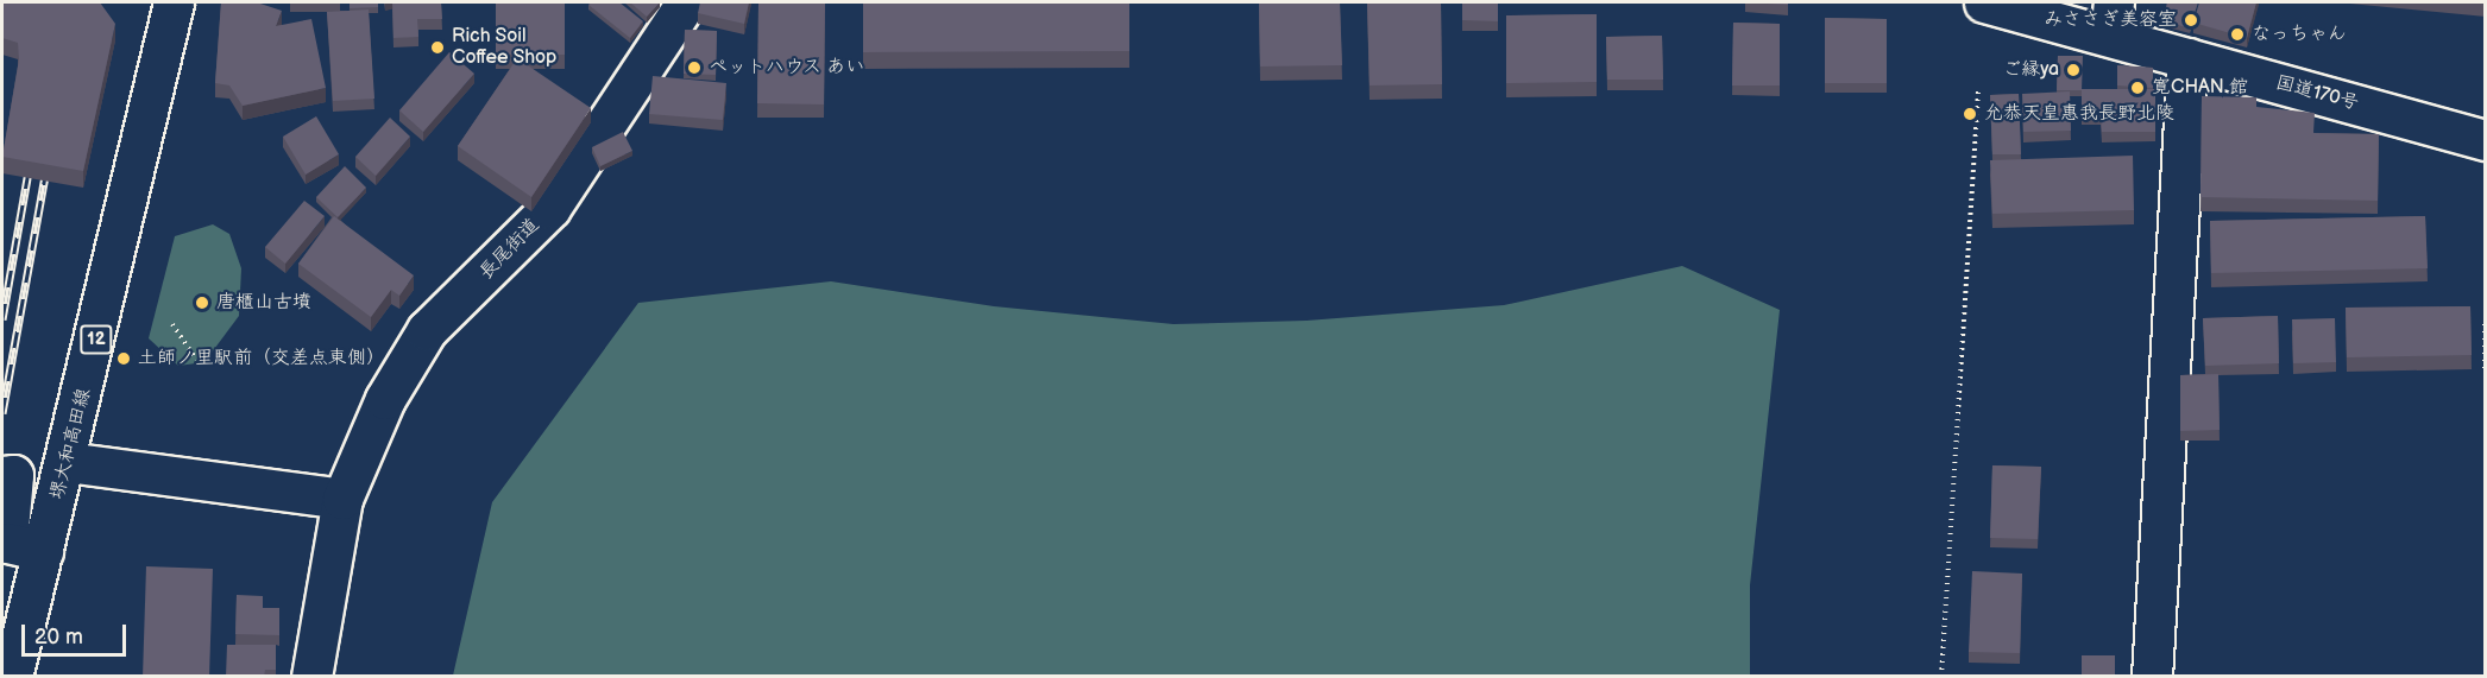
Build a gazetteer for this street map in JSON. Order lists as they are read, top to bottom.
{
  "streets": {
    "main road": [
      "国道170号",
      "長尾街道",
      "12",
      "堺大和高田線"
    ]
  },
  "places": [
    "みささぎ美容室",
    "なっちゃん",
    "Rich Soil Coffee Shop",
    "ペットハウス あい",
    "ご縁ya",
    "寛CHAN 館",
    "允恭天皇惠我長野北陵",
    "唐櫃山古墳",
    "土師ノ里駅前（交差点東側）"
  ],
  "scale_bar": "20 m"
}
